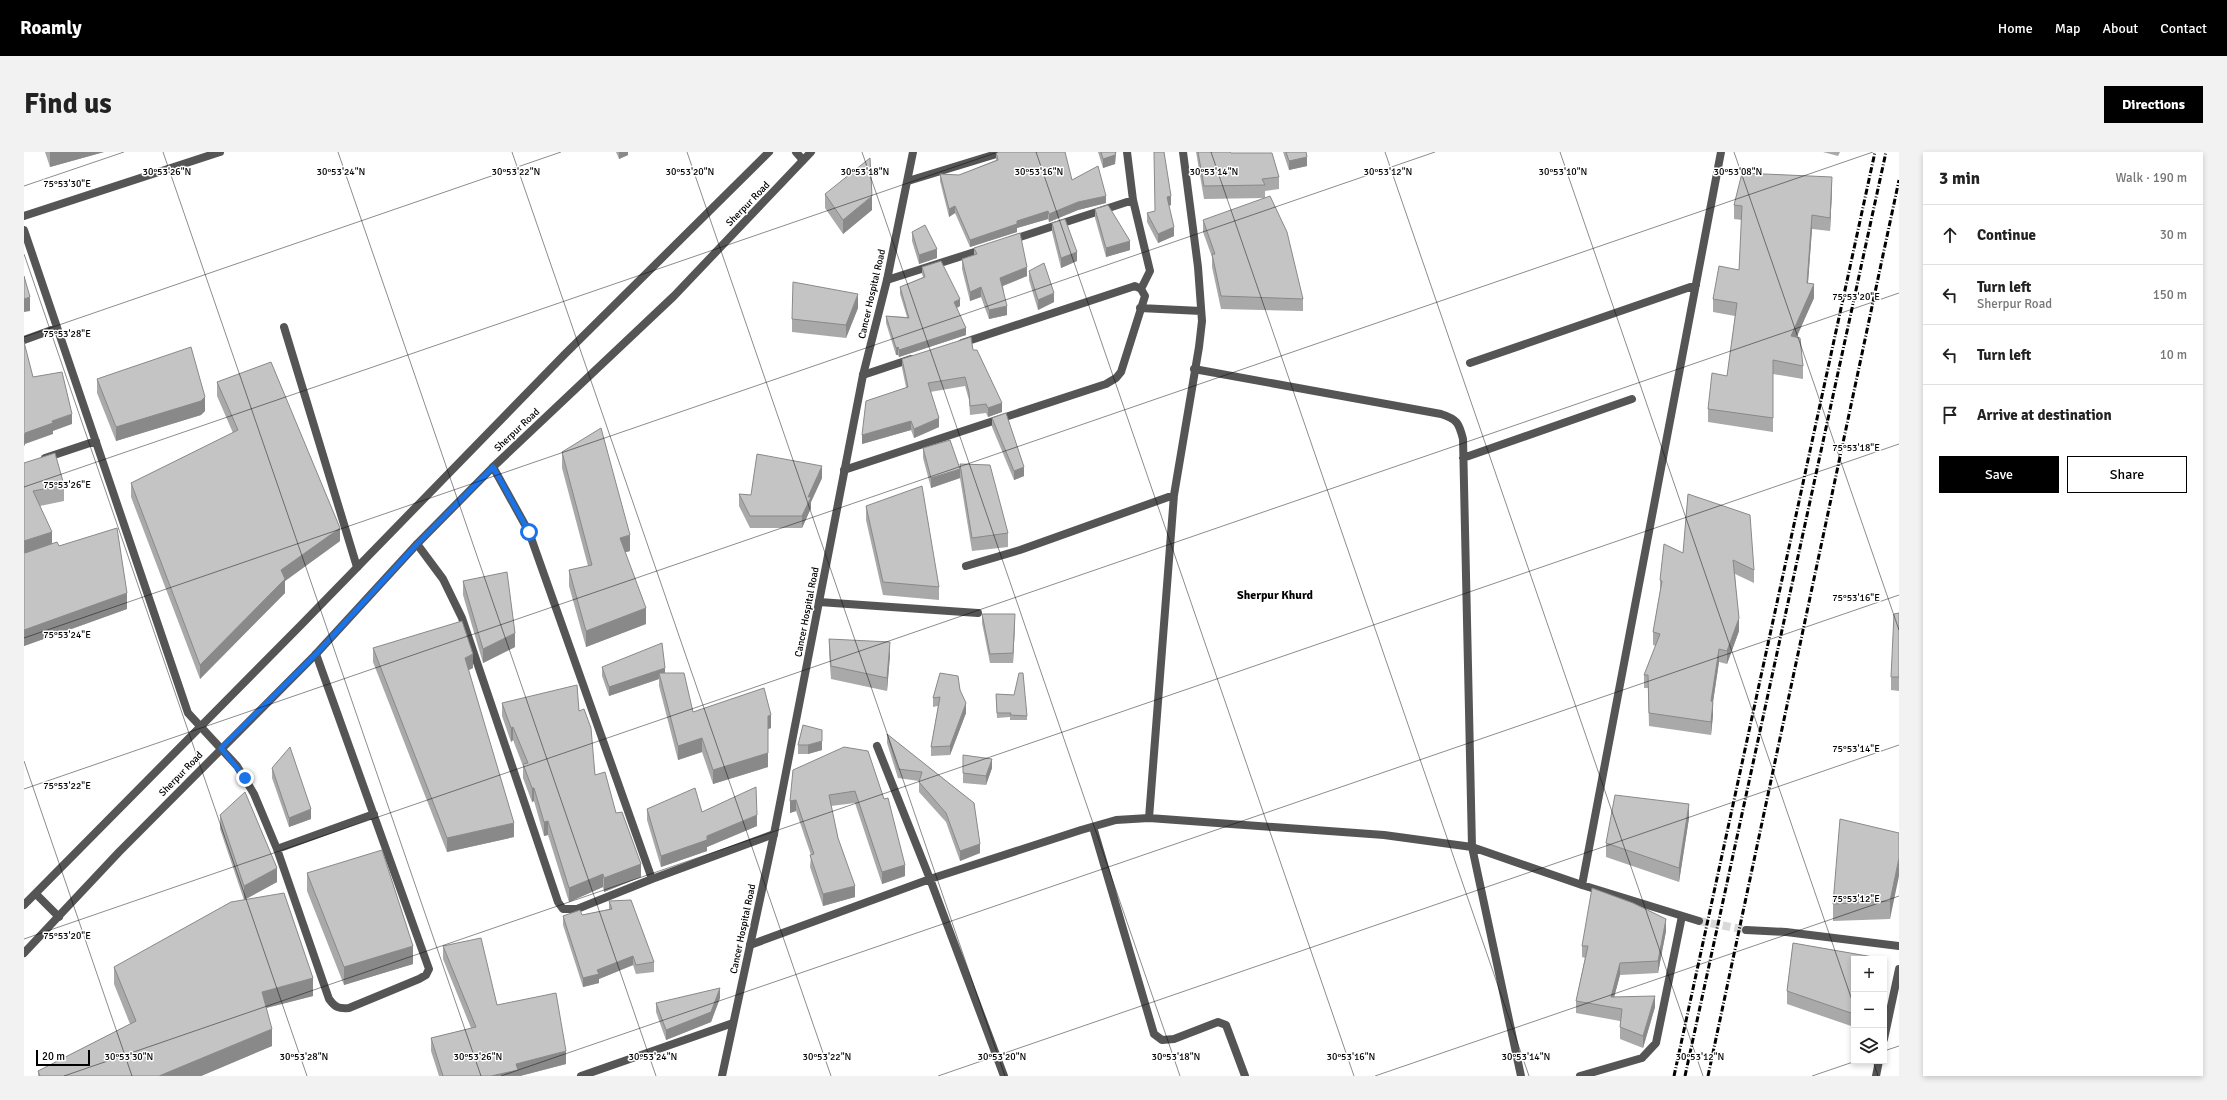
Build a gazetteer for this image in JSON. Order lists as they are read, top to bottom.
{
  "streets": {
    "street": ["Sherpur Road", "Cancer Hospital Road"]
  },
  "districts": ["Sherpur Khurd"],
  "scale_bar": "20 m",
  "page": {
    "header": "Roamly",
    "nav": [
      "Home",
      "Map",
      "About",
      "Contact"
    ],
    "buttons": [
      "Directions",
      ["Save", "Share"]
    ],
    "title": "Find us",
    "heading": ["3 min", "Walk · 190 m"],
    "list": [
      ["Continue", "30 m"],
      ["Turn left", "Sherpur Road", "150 m"],
      ["Turn left", "10 m"],
      "Arrive at destination"
    ],
    "map_buttons": ["+", "−"],
    "scale": "20 m"
  },
  "coordinates": [
    "30°53'26\"N",
    "30°53'24\"N",
    "30°53'22\"N",
    "30°53'20\"N",
    "30°53'16\"N",
    "30°53'14\"N",
    "30°53'12\"N",
    "30°53'18\"N",
    "30°53'10\"N",
    "30°53'08\"N",
    "75°53'30\"E",
    "75°53'20\"E",
    "75°53'28\"E",
    "75°53'18\"E",
    "75°53'26\"E",
    "75°53'16\"E",
    "75°53'24\"E",
    "75°53'14\"E",
    "75°53'22\"E",
    "75°53'12\"E",
    "30°53'30\"N",
    "30°53'28\"N"
  ]
}
